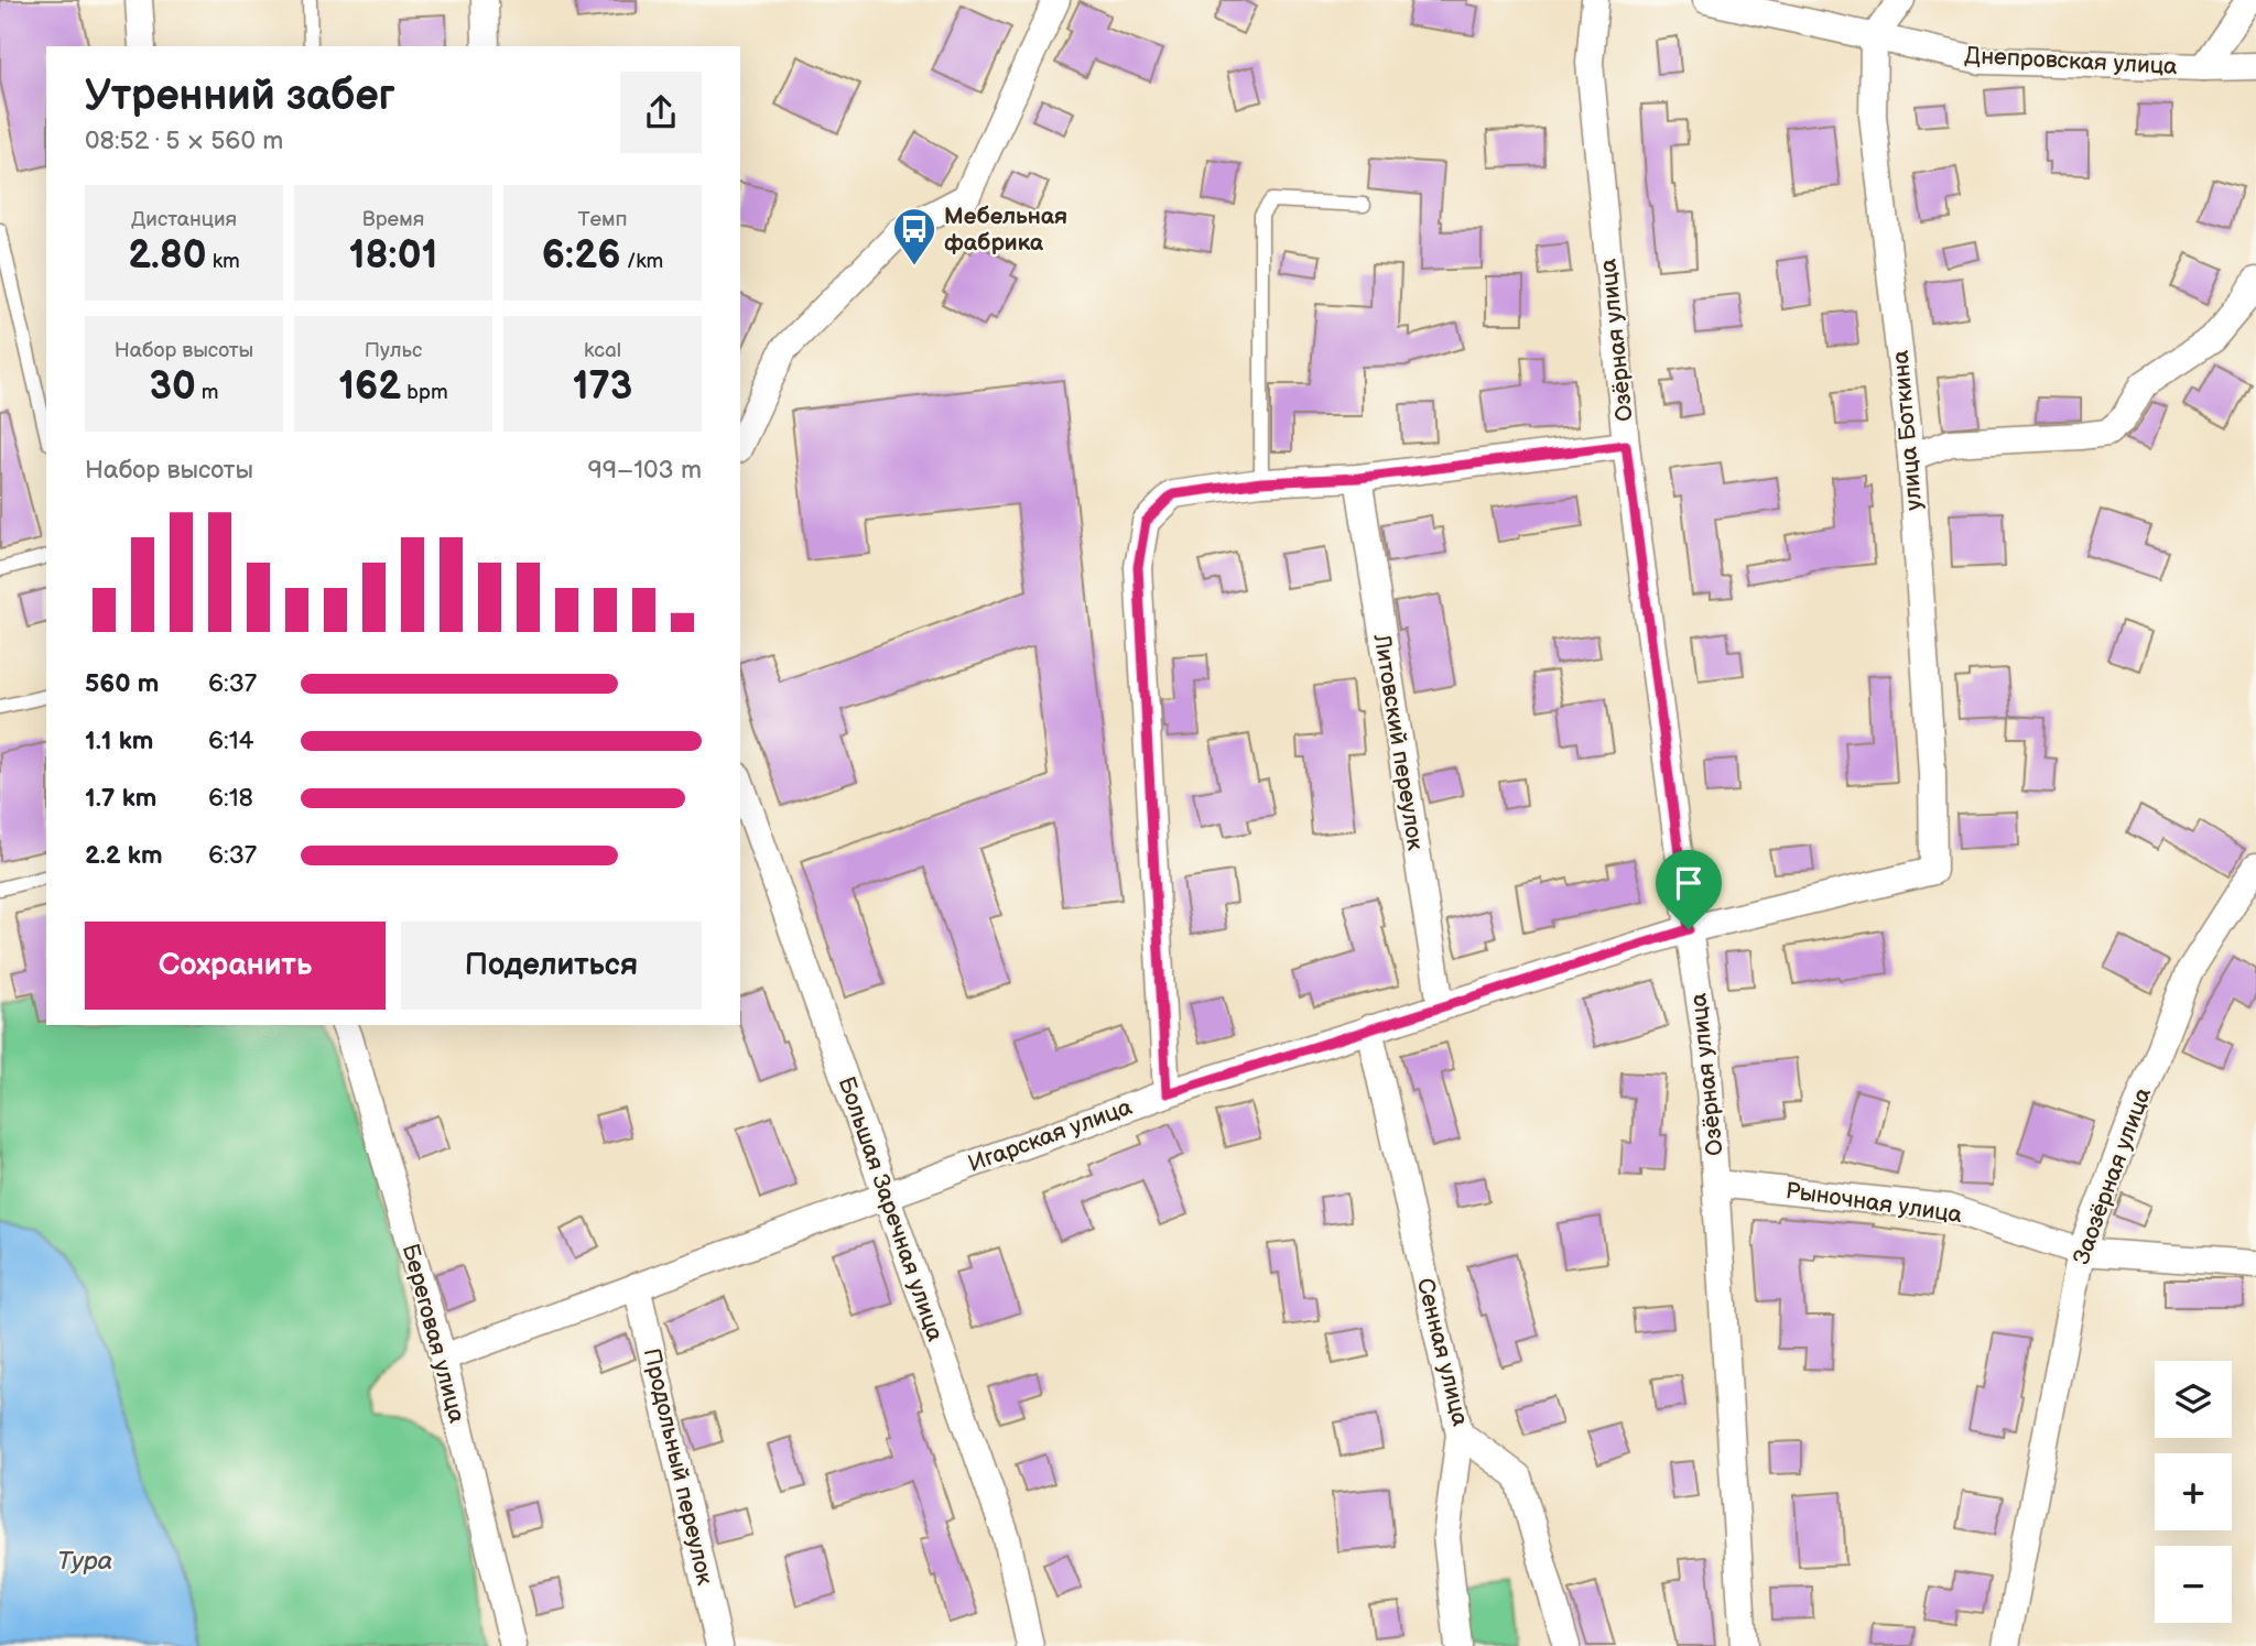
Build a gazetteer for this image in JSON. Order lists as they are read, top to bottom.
{
  "streets": {
    "street": [
      "Днепровская улица",
      "Озёрная улица",
      "улица Боткина",
      "Литовский переулок",
      "Игарская улица",
      "Заозёрная улица",
      "Рыночная улица",
      "Большая Заречная улица",
      "Береговая улица",
      "Сенная улица",
      "Продольный переулок"
    ]
  },
  "crossings": [
    ["Днепровская улица", "улица Боткина"],
    ["Озёрная улица", "Игарская улица"],
    ["Озёрная улица", "Рыночная улица"],
    ["улица Боткина", "Игарская улица"],
    ["Литовский переулок", "Игарская улица"],
    ["Игарская улица", "Большая Заречная улица"],
    ["Игарская улица", "Береговая улица"],
    ["Игарская улица", "Сенная улица"],
    ["Игарская улица", "Продольный переулок"],
    ["Заозёрная улица", "Рыночная улица"]
  ],
  "water": ["Тура"],
  "places": {
    "bus stop": ["Мебельная фабрика"]
  },
  "page": {
    "heading": ["Утренний забег", "08:52 · 5 × 560 m"],
    "stats": [
      ["Дистанция", "2.80 km"],
      ["Время", "18:01"],
      ["Темп", "6:26 /km"],
      ["Набор высоты", "30 m"],
      ["Пульс", "162 bpm"],
      ["kcal", "173"]
    ],
    "chart": ["Набор высоты", "99–103 m"],
    "list": [
      {
        "name": "560 m",
        "note": "6:37"
      },
      {
        "name": "1.1 km",
        "note": "6:14"
      },
      {
        "name": "1.7 km",
        "note": "6:18"
      },
      {
        "name": "2.2 km",
        "note": "6:37"
      }
    ],
    "buttons": ["Сохранить", "Поделиться"],
    "map_buttons": ["+", "−"]
  }
}
